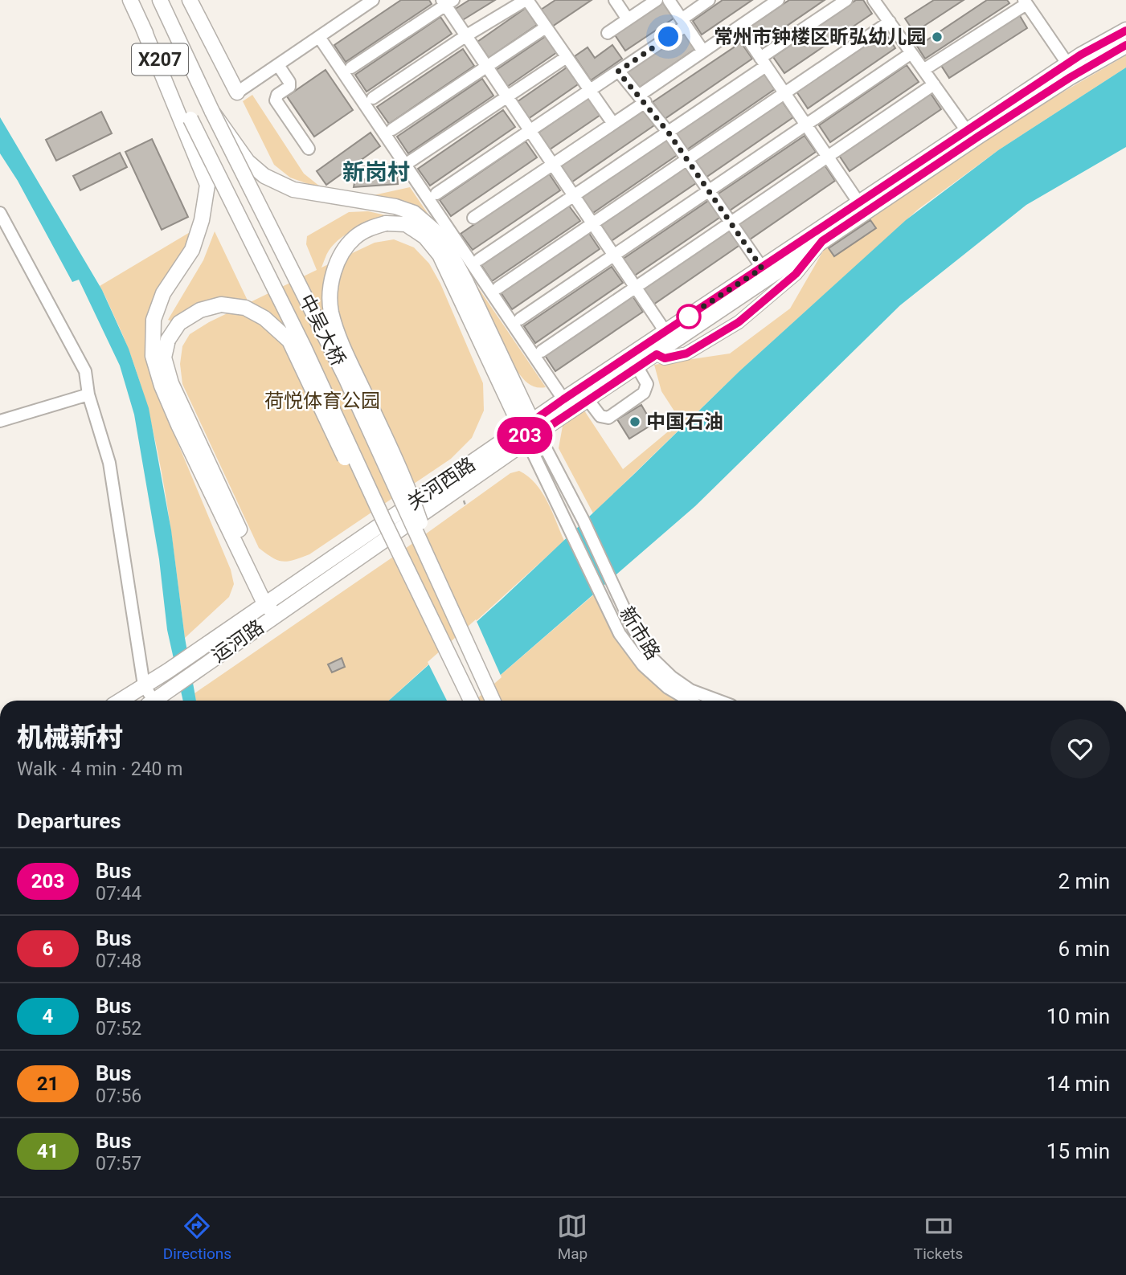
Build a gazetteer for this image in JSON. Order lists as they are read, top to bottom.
{
  "streets": {
    "main road": [
      "X207",
      "中吴大桥",
      "关河西路",
      "运河路"
    ],
    "street": ["新市路"]
  },
  "crossings": [
    ["X207", "中吴大桥"],
    ["关河西路", "新市路"],
    ["关河西路", "运河路"]
  ],
  "districts": ["新岗村"],
  "parks": ["荷悦体育公园"],
  "places": ["常州市钟楼区昕弘幼儿园", "中国石油"],
  "lines": ["bus line 203"],
  "page": {
    "on_map": "203",
    "heading": [
      ["机械新村", "Walk · 4 min · 240 m"],
      "Departures"
    ],
    "list": [
      {
        "mark": "203",
        "name": "Bus",
        "note": "07:44",
        "value": "2 min"
      },
      {
        "mark": "6",
        "name": "Bus",
        "note": "07:48",
        "value": "6 min"
      },
      {
        "mark": "4",
        "name": "Bus",
        "note": "07:52",
        "value": "10 min"
      },
      {
        "mark": "21",
        "name": "Bus",
        "note": "07:56",
        "value": "14 min"
      },
      {
        "mark": "41",
        "name": "Bus",
        "note": "07:57",
        "value": "15 min"
      }
    ],
    "tabs": ["Directions", "Map", "Tickets"]
  }
}
